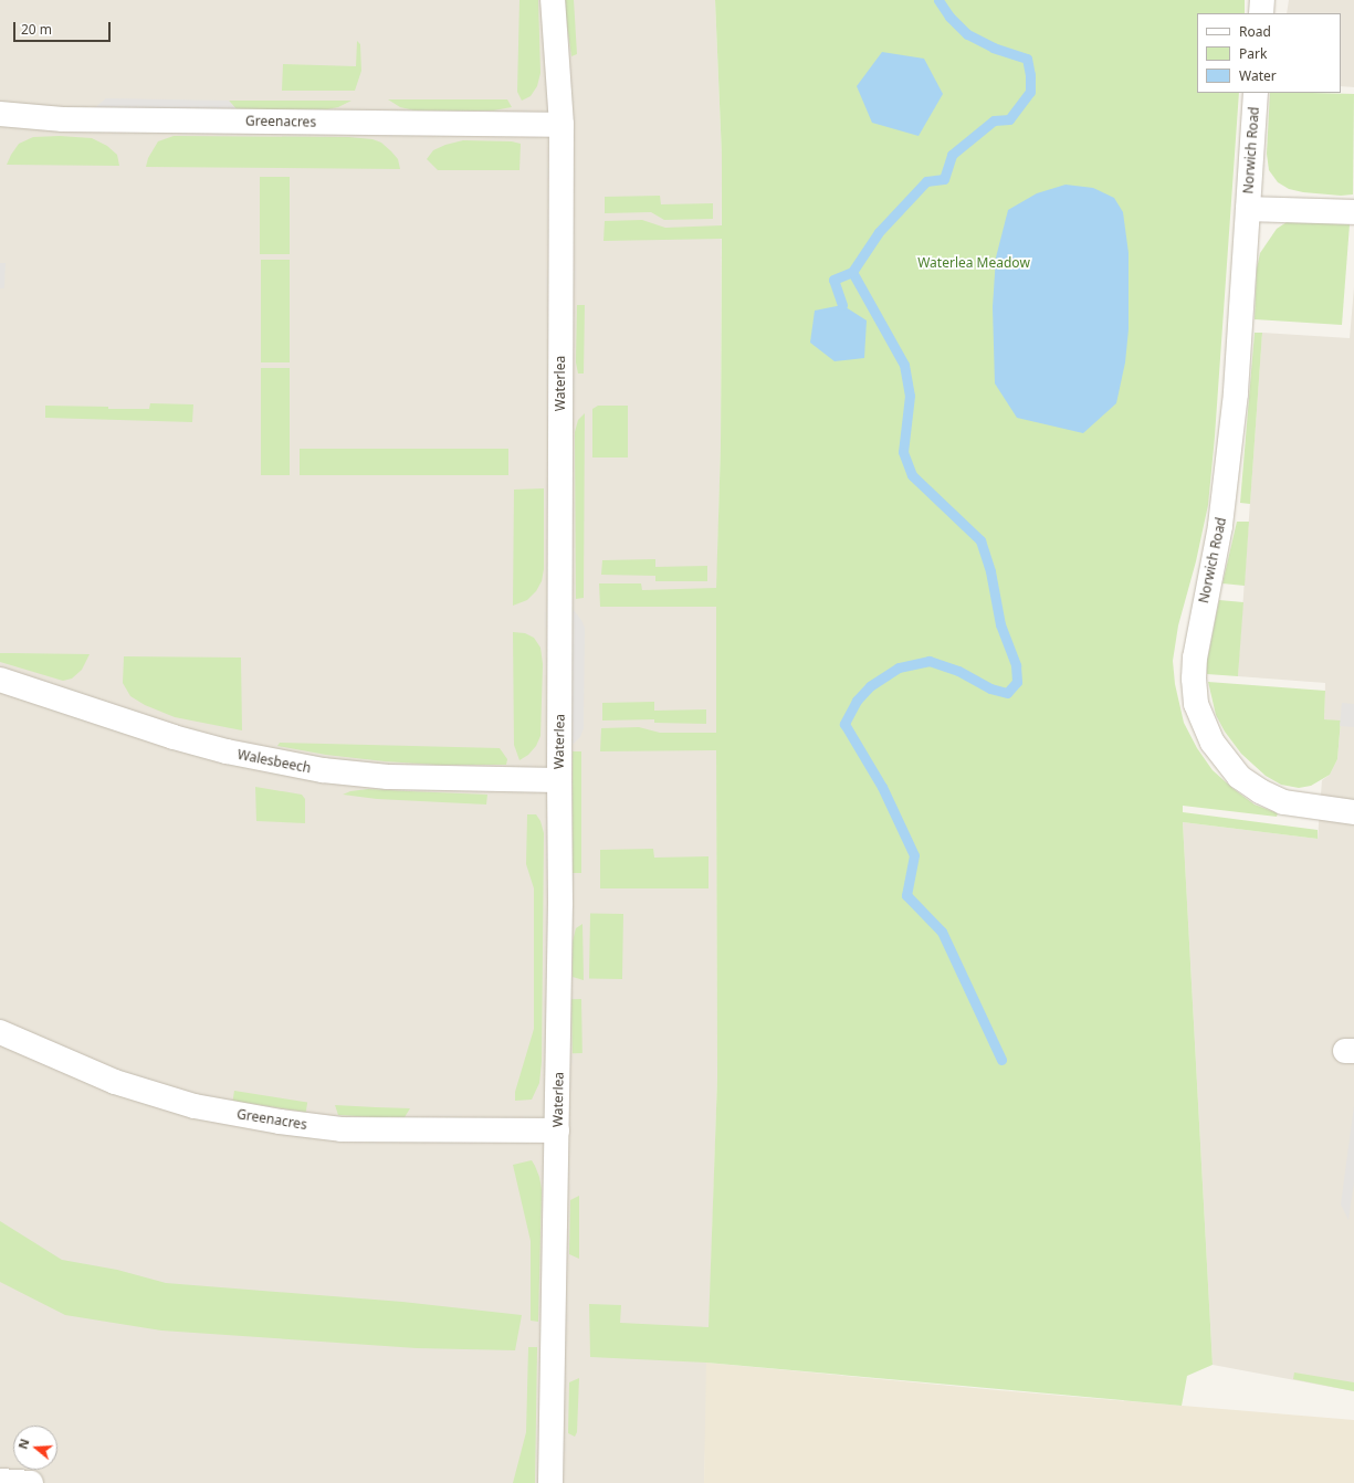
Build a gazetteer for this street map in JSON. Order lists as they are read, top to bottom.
{
  "streets": {
    "street": [
      "Greenacres",
      "Norwich Road",
      "Waterlea",
      "Walesbeech"
    ]
  },
  "crossings": [
    ["Greenacres", "Waterlea"],
    ["Waterlea", "Walesbeech"]
  ],
  "parks": ["Waterlea Meadow"],
  "legend": ["Road", "Park", "Water"],
  "scale_bar": "20 m",
  "north": "left"
}
